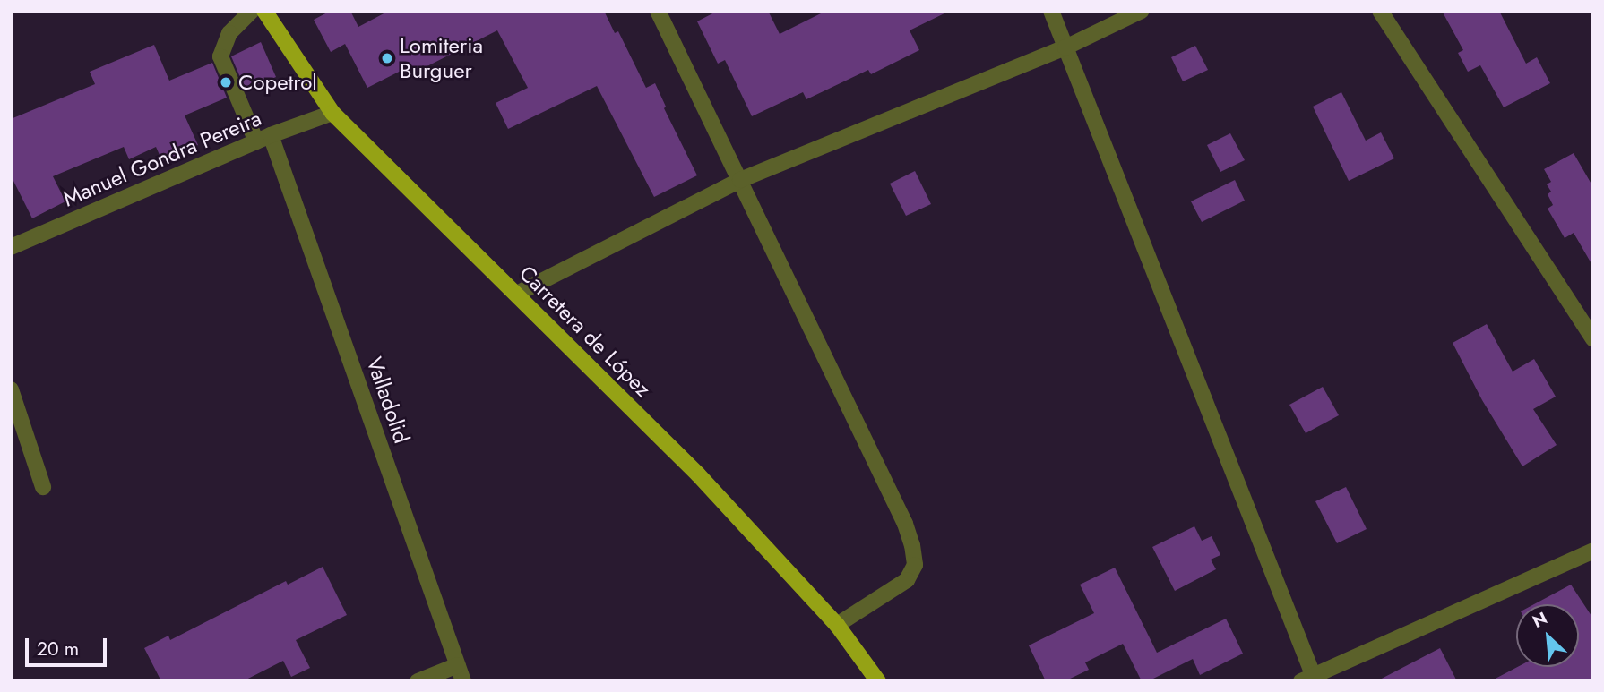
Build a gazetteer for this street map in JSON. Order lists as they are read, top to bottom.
{
  "streets": {
    "main road": ["Carretera de López"],
    "street": ["Manuel Gondra Pereira", "Valladolid"]
  },
  "crossings": [
    ["Manuel Gondra Pereira", "Carretera de López"],
    ["Manuel Gondra Pereira", "Valladolid"]
  ],
  "places": ["Lomiteria Burguer", "Copetrol"],
  "scale_bar": "20 m",
  "north": "top left"
}
